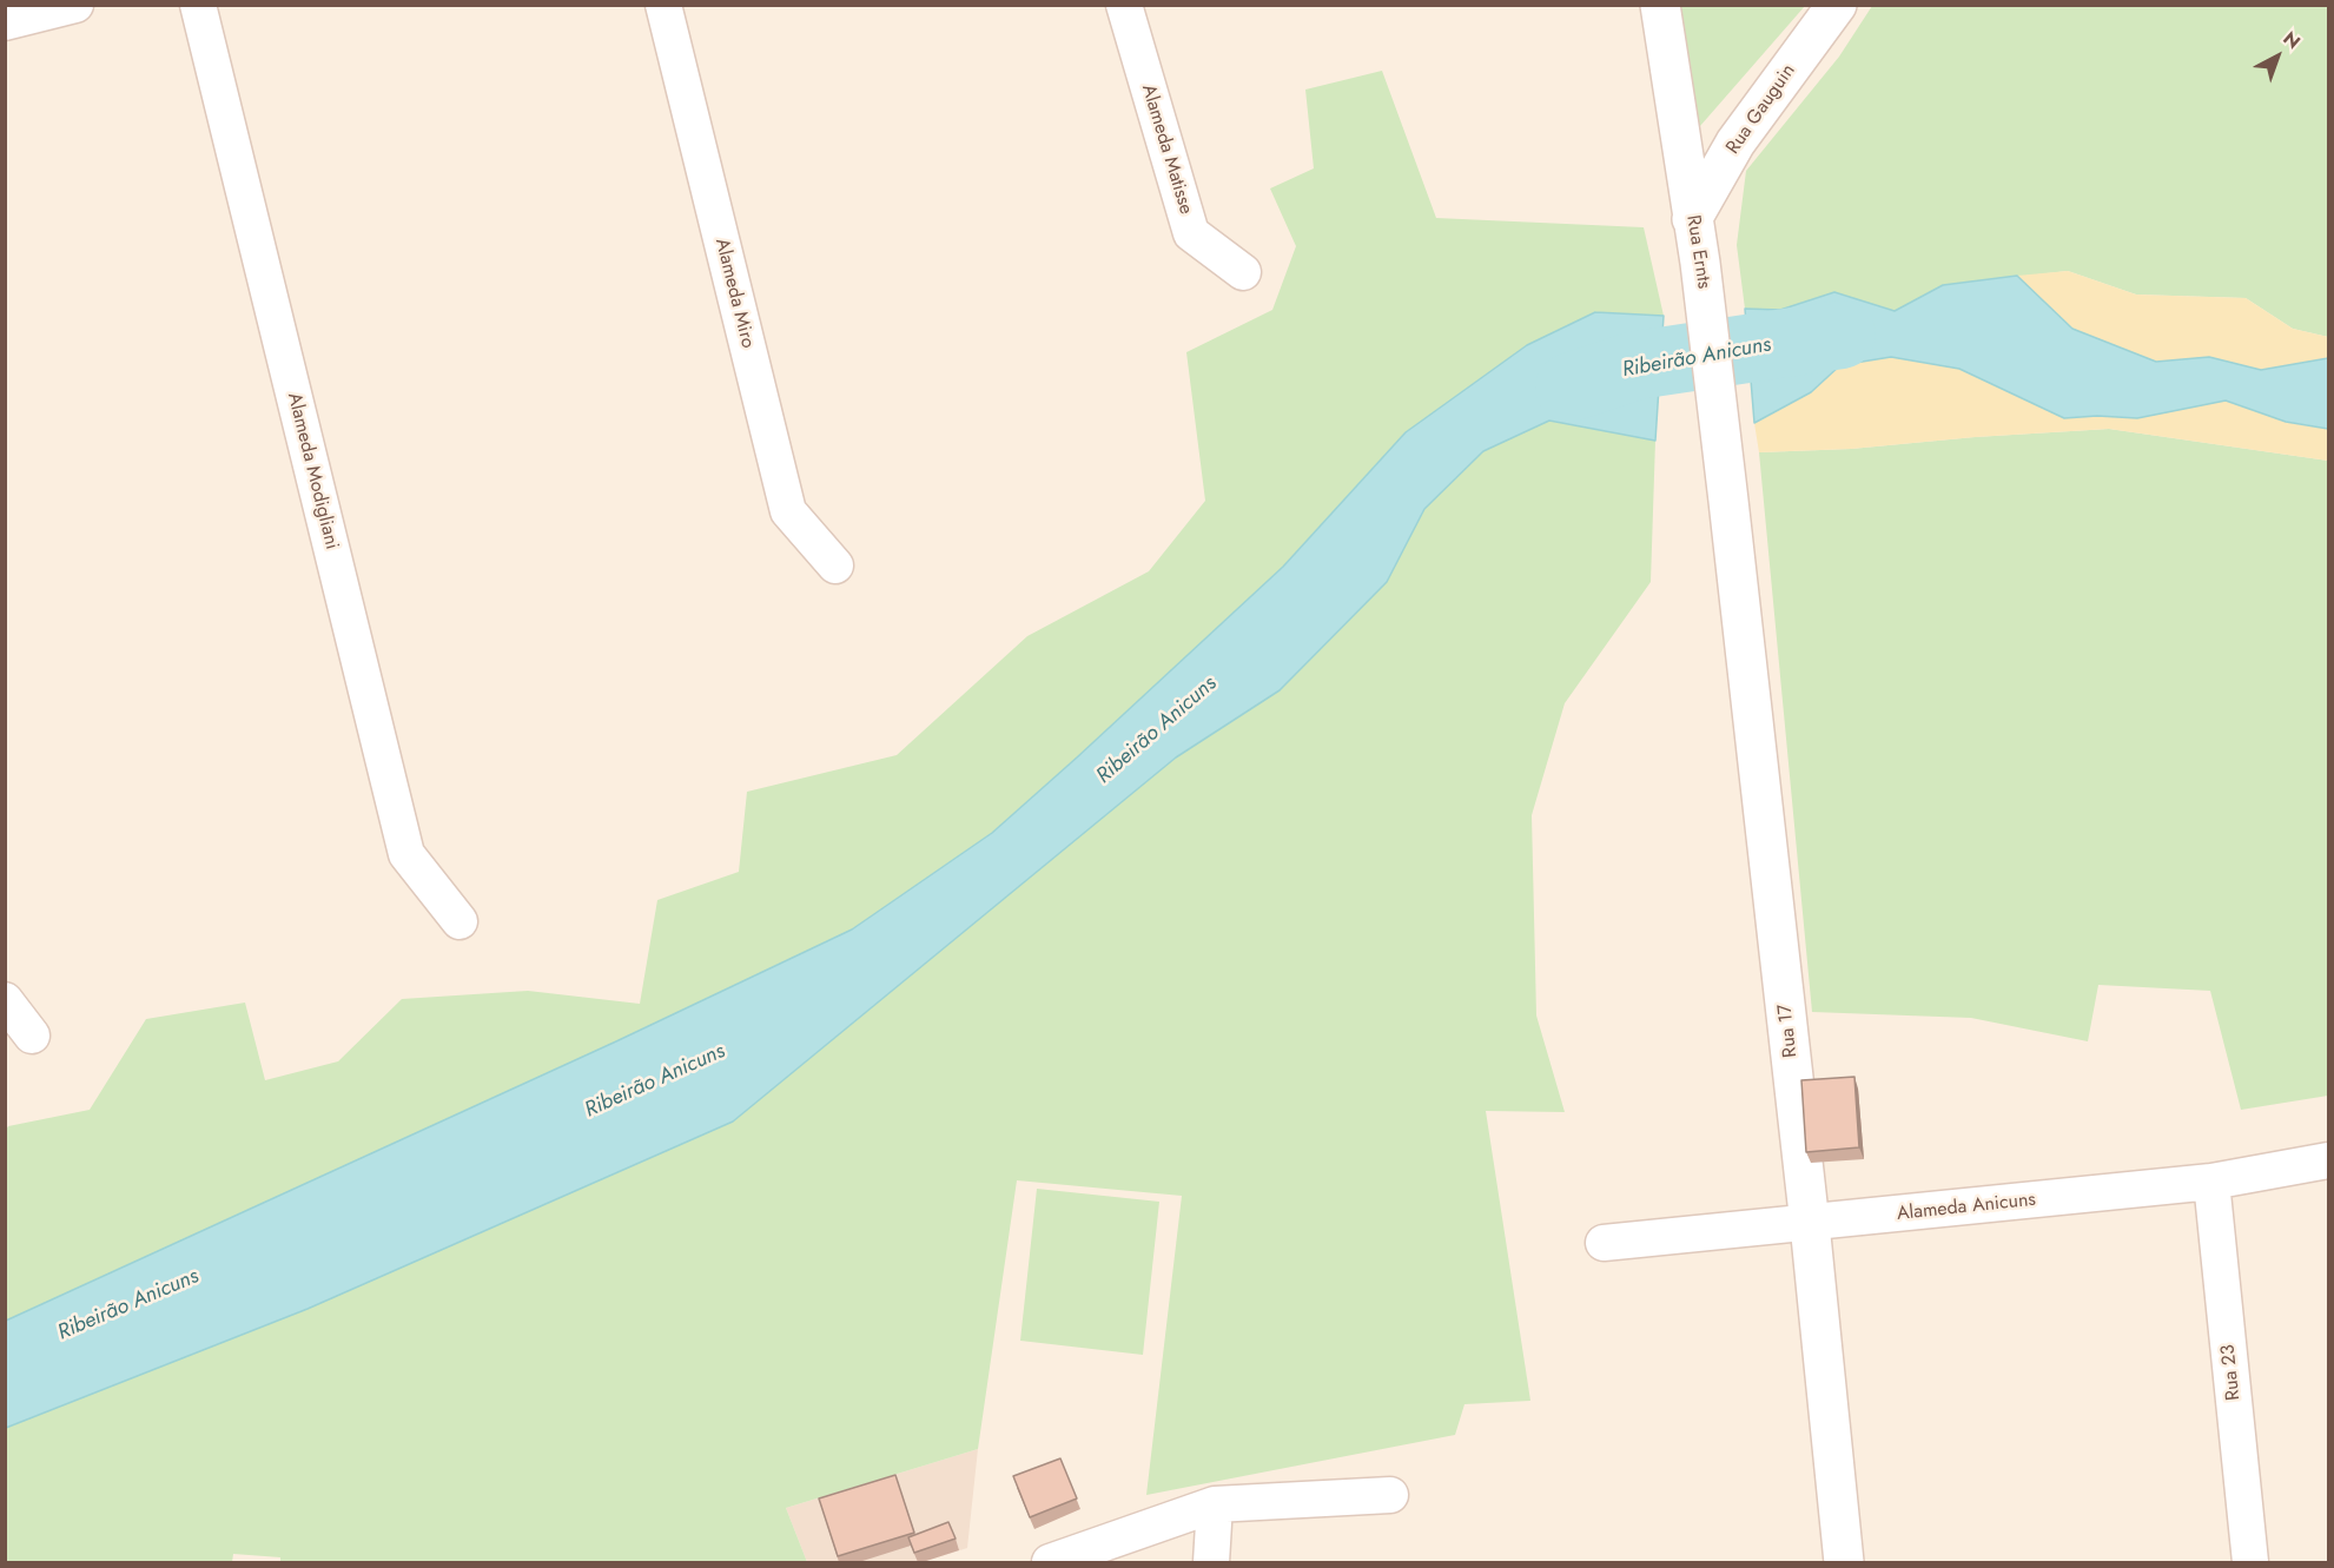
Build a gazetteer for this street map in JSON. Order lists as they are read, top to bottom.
{
  "streets": {
    "street": [
      "Rua Gauguin",
      "Alameda Matisse",
      "Rua Ernts",
      "Alameda Miro",
      "Alameda Modigliani",
      "Rua 17",
      "Alameda Anicuns",
      "Rua 23"
    ]
  },
  "crossings": [
    ["Rua Gauguin", "Rua Ernts"],
    ["Rua Ernts", "Rua 17"],
    ["Rua 17", "Alameda Anicuns"],
    ["Alameda Anicuns", "Rua 23"]
  ],
  "water": ["Ribeirão Anicuns"],
  "north": "top right"
}
